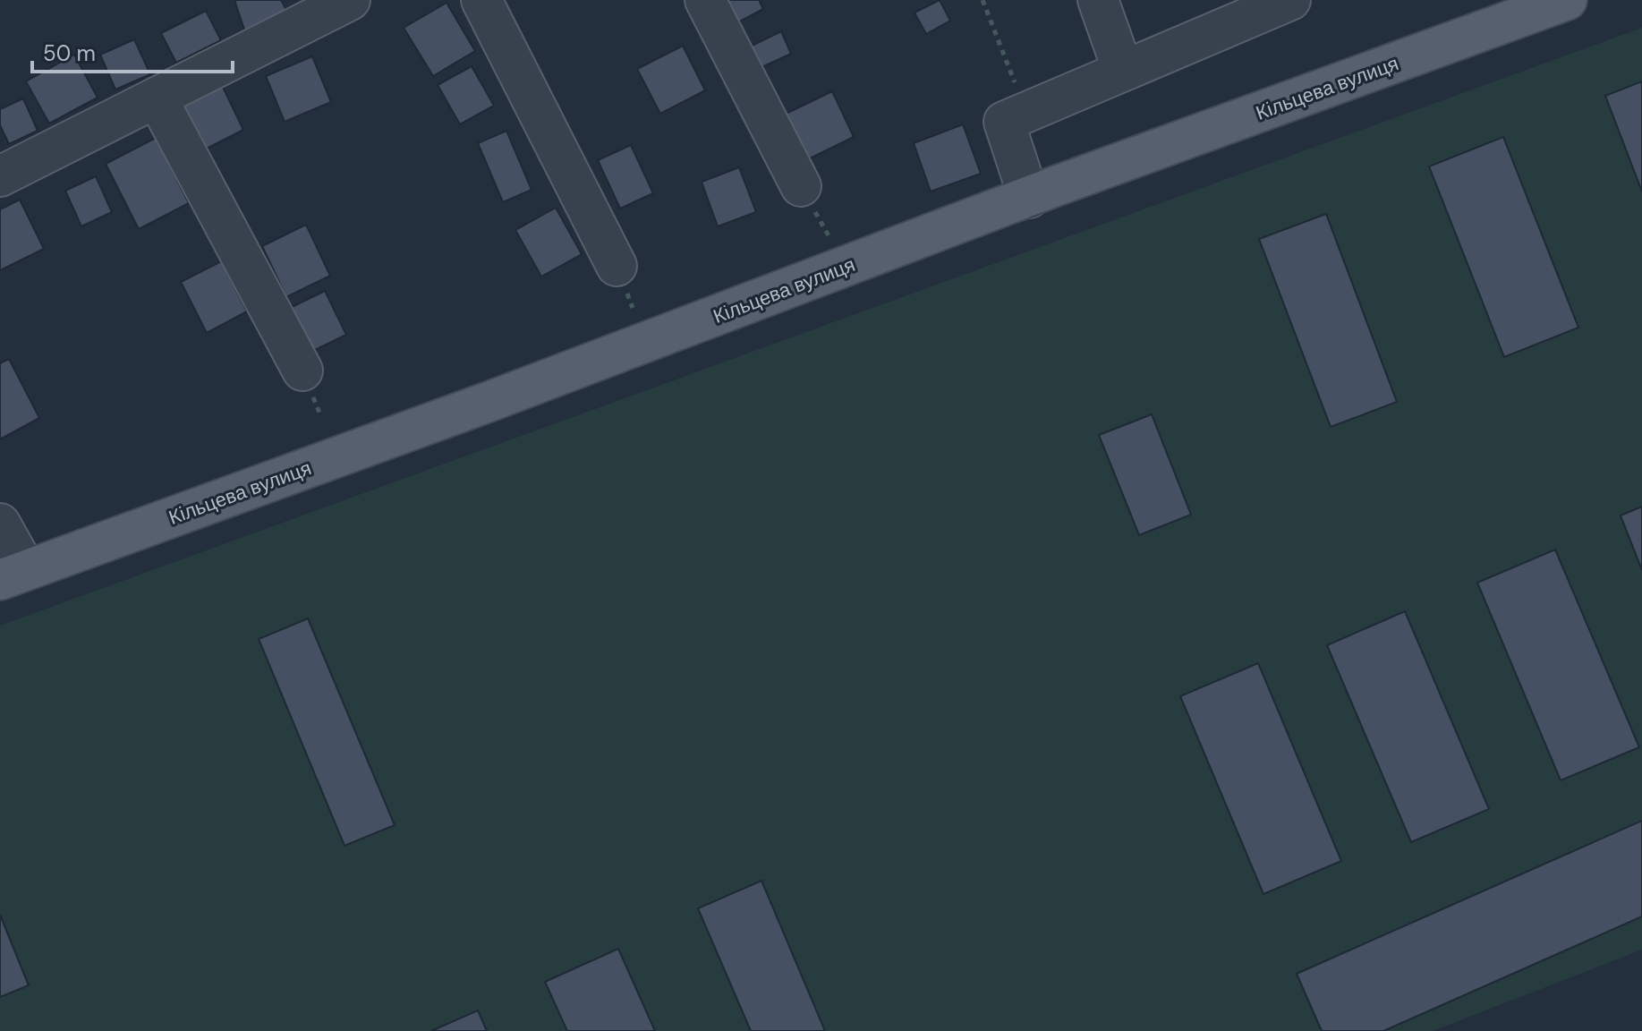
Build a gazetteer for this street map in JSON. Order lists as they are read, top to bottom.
{
  "streets": {
    "main road": ["Кільцева вулиця"]
  },
  "scale_bar": "50 m"
}
